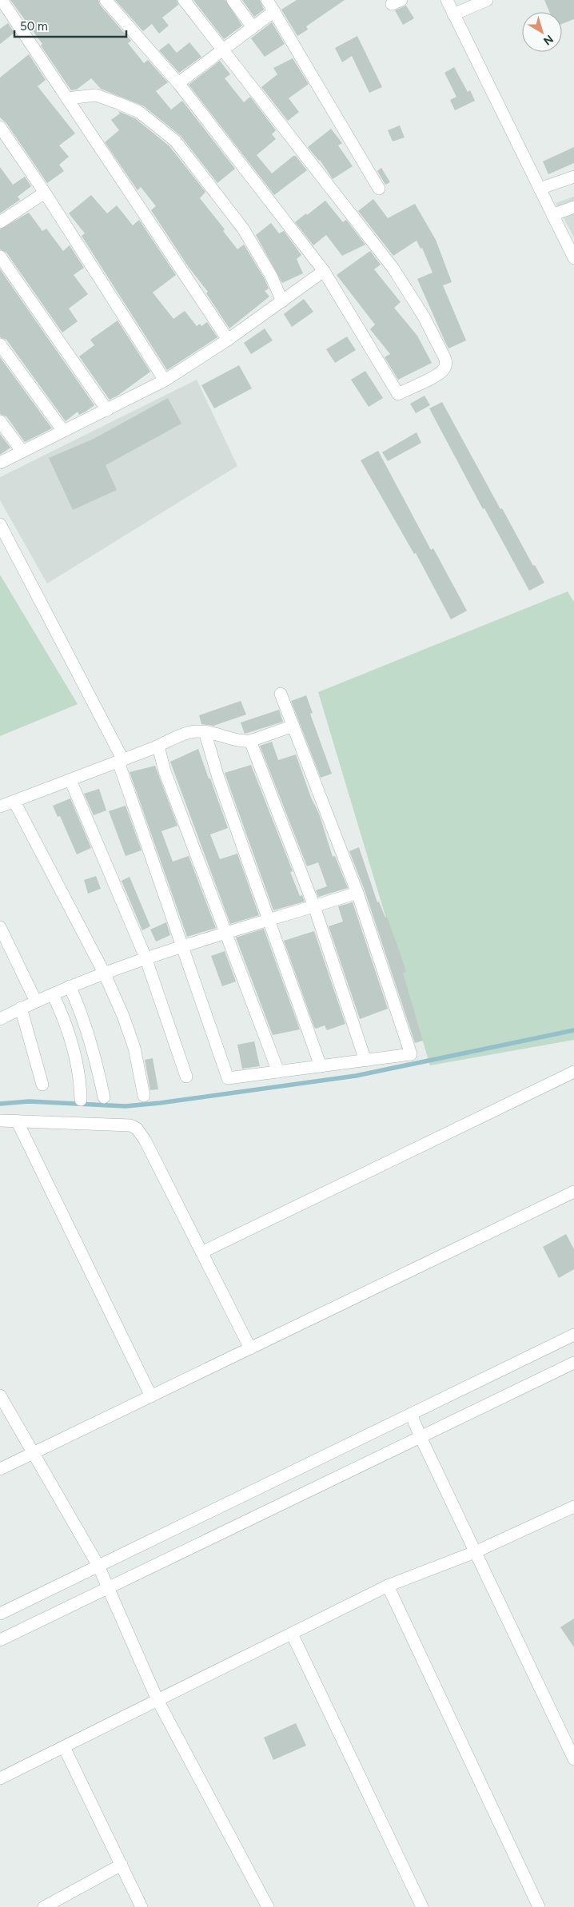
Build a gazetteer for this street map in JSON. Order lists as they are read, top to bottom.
{
  "scale_bar": "50 m",
  "north": "bottom right"
}
